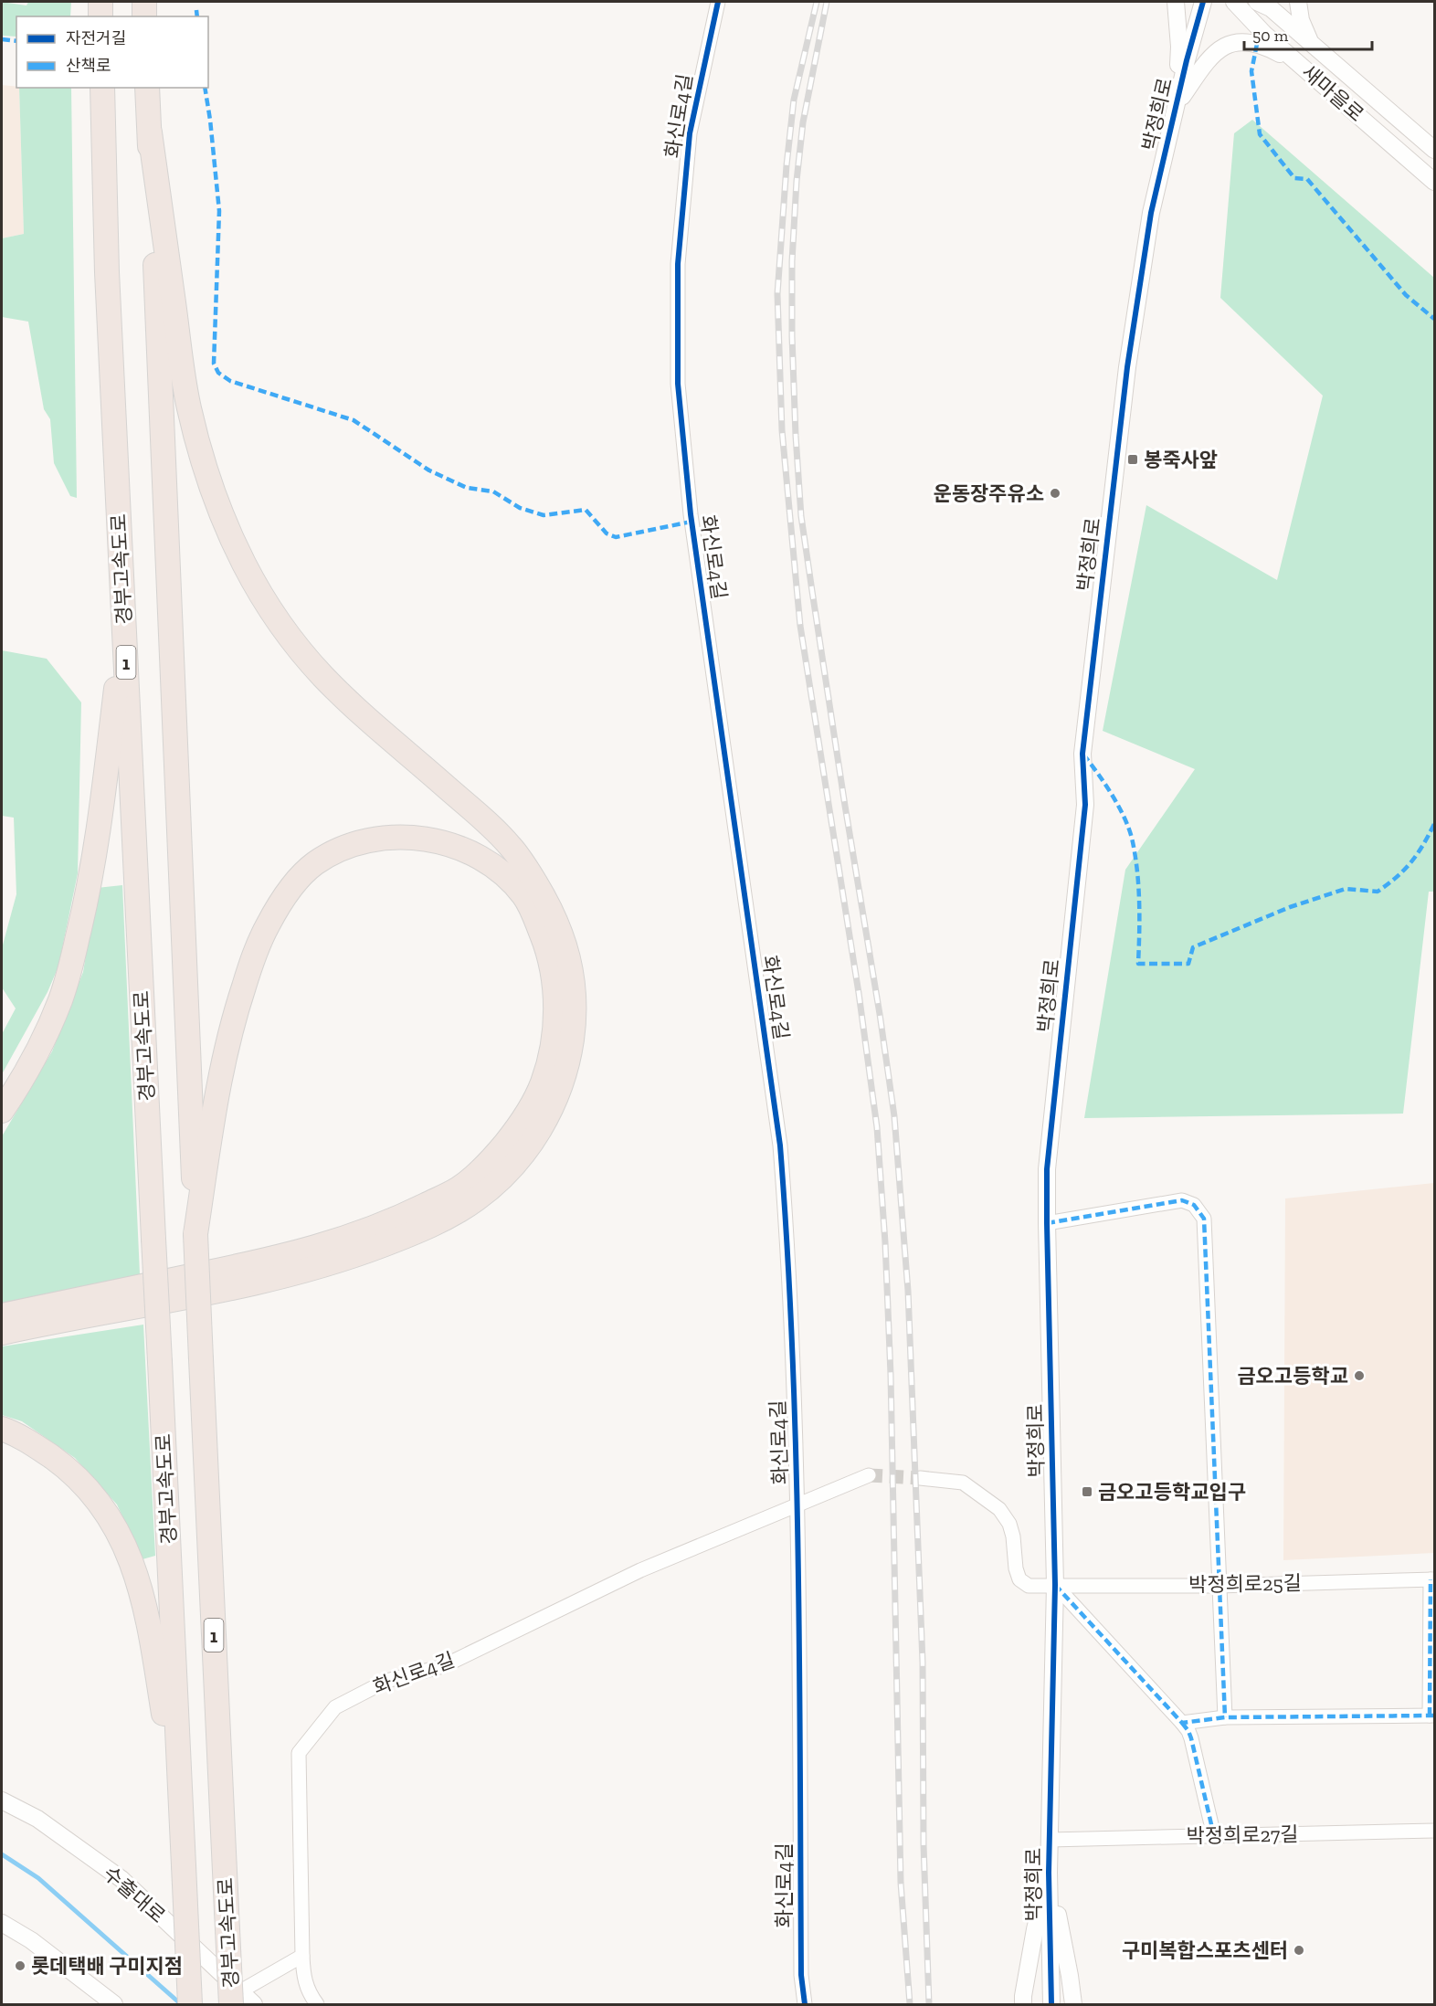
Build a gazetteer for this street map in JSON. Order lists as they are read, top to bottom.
{
  "streets": {
    "highway": ["경부고속도로", "1"],
    "street": [
      "새마을로",
      "박정희로",
      "화신로4길",
      "박정희로25길",
      "박정희로27길",
      "수출대로"
    ]
  },
  "crossings": [
    ["박정희로", "박정희로25길"],
    ["박정희로", "박정희로27길"],
    ["경부고속도로", "수출대로"]
  ],
  "places": {
    "transit": ["봉죽사앞", "금오고등학교입구"],
    "other": [
      "운동장주유소",
      "금오고등학교",
      "구미복합스포츠센터",
      "롯데택배 구미지점"
    ]
  },
  "legend": ["자전거길", "산책로"],
  "scale_bar": "50 m"
}
